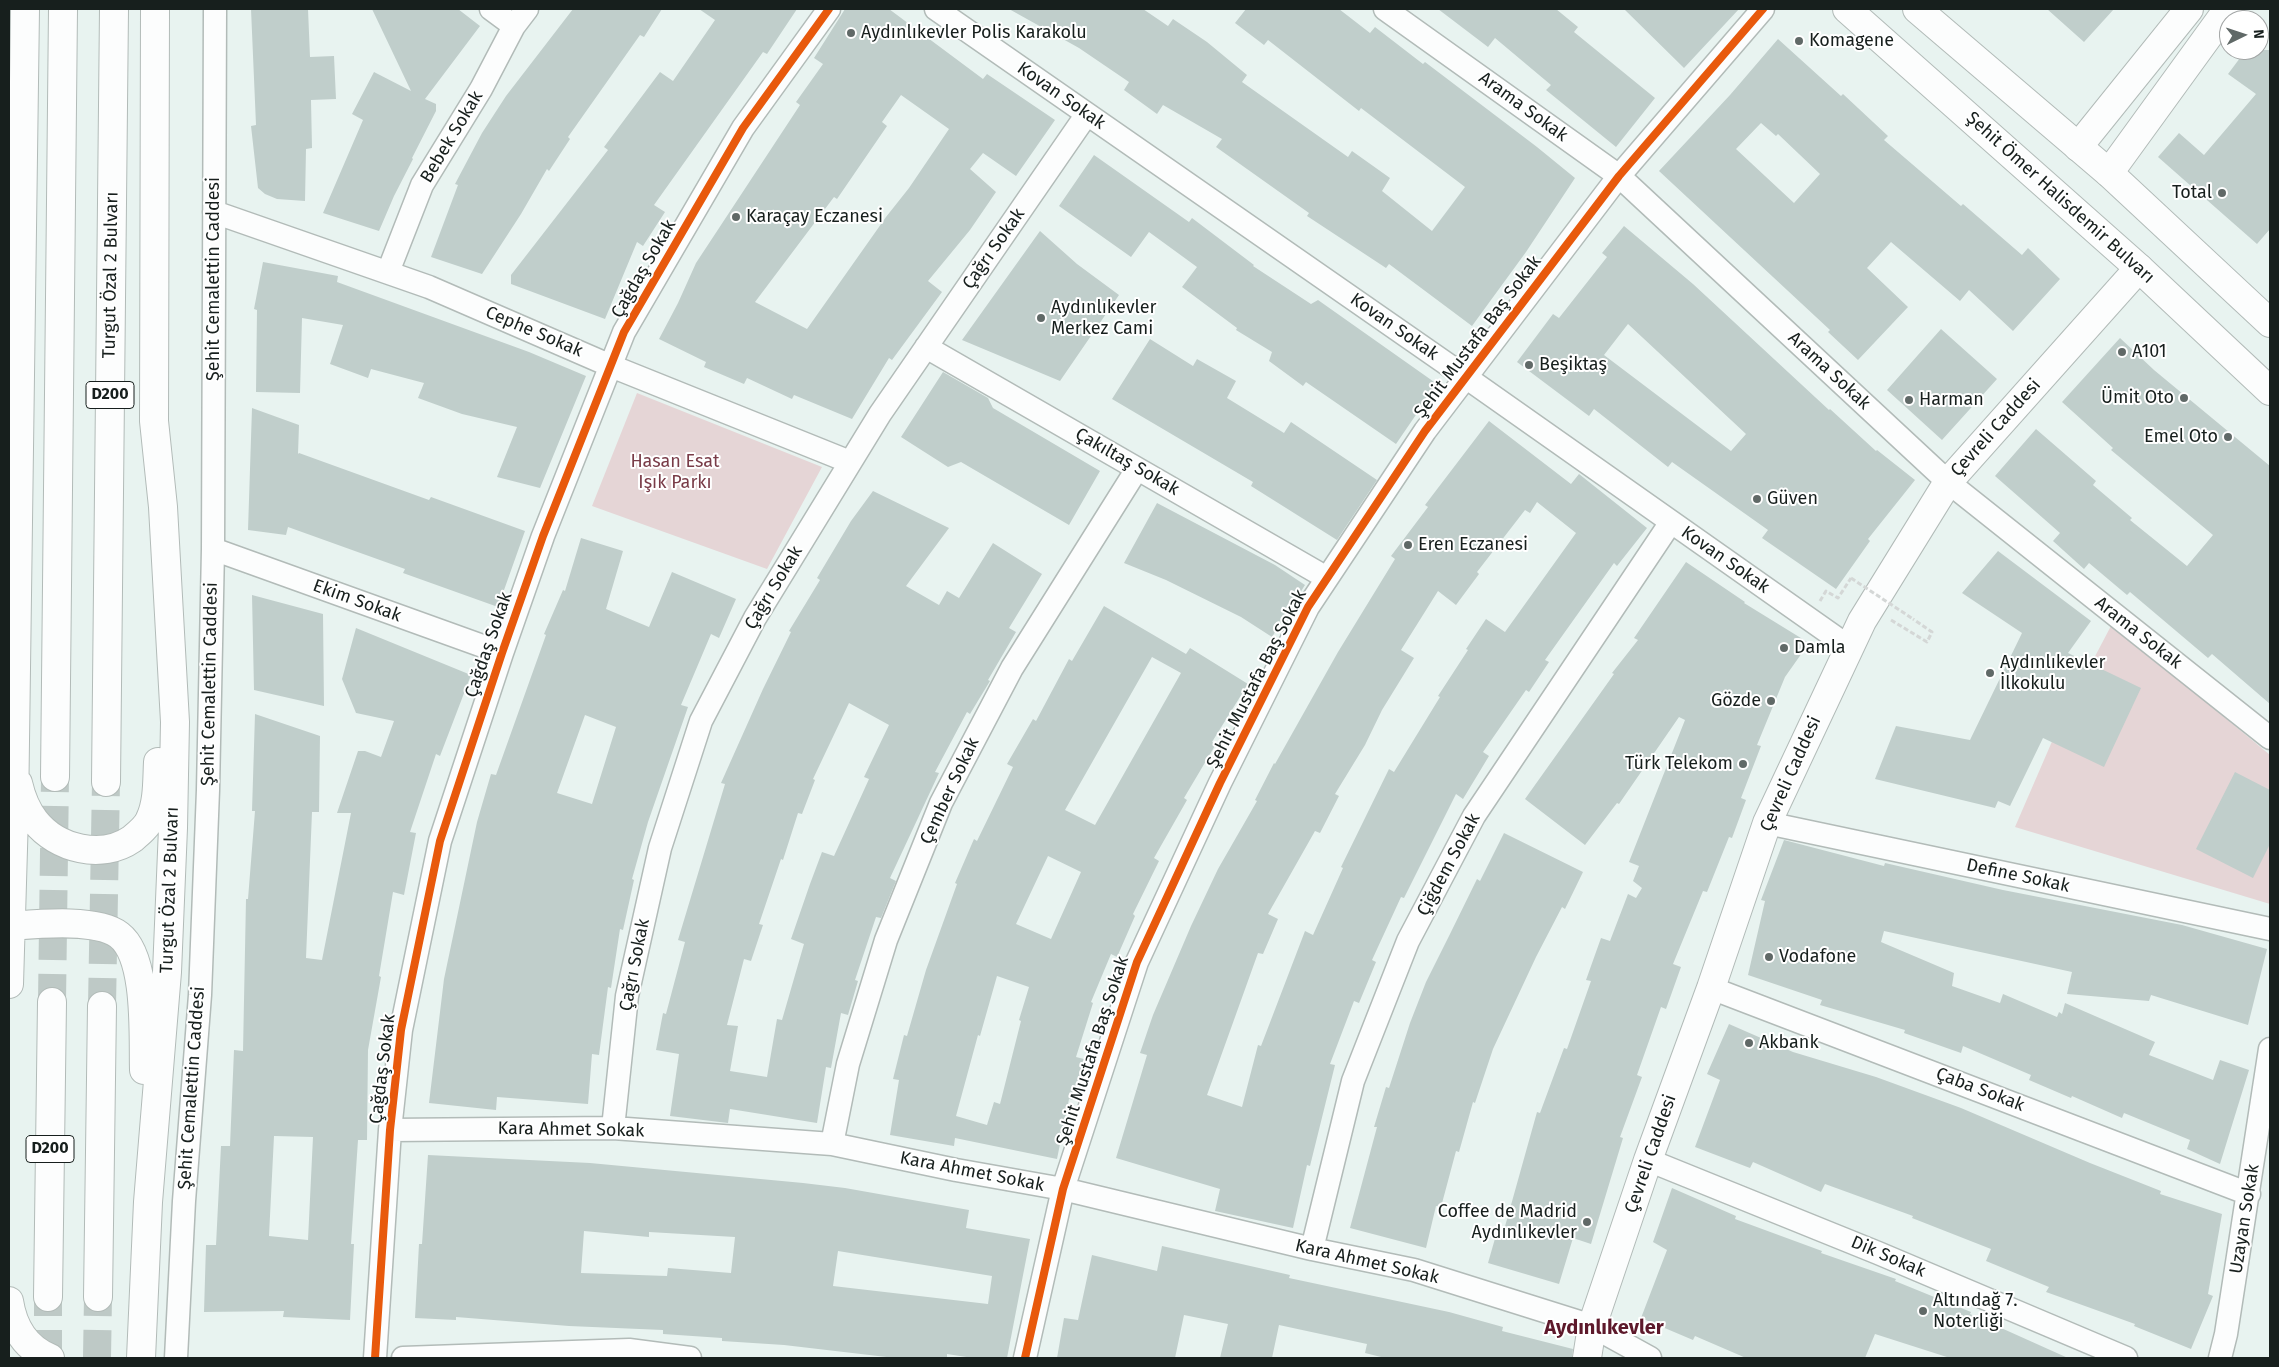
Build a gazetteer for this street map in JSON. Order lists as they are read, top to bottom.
{
  "streets": {
    "main road": [
      "Şehit Ömer Halisdemir Bulvarı",
      "Turgut Özal 2 Bulvarı",
      "D200",
      "Çevreli Caddesi"
    ],
    "street": [
      "Kovan Sokak",
      "Arama Sokak",
      "Bebek Sokak",
      "Çağrı Sokak",
      "Çağdaş Sokak",
      "Şehit Cemalettin Caddesi",
      "Cephe Sokak",
      "Şehit Mustafa Baş Sokak",
      "Çakıltaş Sokak",
      "Ekim Sokak",
      "Çember Sokak",
      "Çiğdem Sokak",
      "Define Sokak",
      "Çaba Sokak",
      "Kara Ahmet Sokak",
      "Uzayan Sokak",
      "Dik Sokak"
    ]
  },
  "crossings": [
    ["Kovan Sokak", "Çağrı Sokak"],
    ["Kovan Sokak", "Şehit Mustafa Baş Sokak"],
    ["Kovan Sokak", "Çevreli Caddesi"],
    ["Kovan Sokak", "Çiğdem Sokak"],
    ["Arama Sokak", "Şehit Mustafa Baş Sokak"],
    ["Arama Sokak", "Çevreli Caddesi"],
    ["Bebek Sokak", "Cephe Sokak"],
    ["Şehit Ömer Halisdemir Bulvarı", "Çevreli Caddesi"],
    ["Çağrı Sokak", "Cephe Sokak"],
    ["Çağrı Sokak", "Çakıltaş Sokak"],
    ["Çağrı Sokak", "Kara Ahmet Sokak"],
    ["Çağdaş Sokak", "Cephe Sokak"],
    ["Çağdaş Sokak", "Ekim Sokak"],
    ["Çağdaş Sokak", "Kara Ahmet Sokak"],
    ["Şehit Cemalettin Caddesi", "Cephe Sokak"],
    ["Şehit Cemalettin Caddesi", "Ekim Sokak"],
    ["Şehit Mustafa Baş Sokak", "Çakıltaş Sokak"],
    ["Şehit Mustafa Baş Sokak", "Kara Ahmet Sokak"],
    ["Çevreli Caddesi", "Define Sokak"],
    ["Çevreli Caddesi", "Çaba Sokak"],
    ["Çevreli Caddesi", "Kara Ahmet Sokak"],
    ["Çevreli Caddesi", "Dik Sokak"],
    ["Çakıltaş Sokak", "Çember Sokak"],
    ["Çember Sokak", "Kara Ahmet Sokak"],
    ["Çiğdem Sokak", "Kara Ahmet Sokak"],
    ["Çaba Sokak", "Uzayan Sokak"]
  ],
  "districts": ["Aydınlıkevler"],
  "parks": ["Hasan Esat Işık Parkı"],
  "places": [
    "Aydınlıkevler Polis Karakolu",
    "Komagene",
    "Total",
    "Karaçay Eczanesi",
    "Aydınlıkevler Merkez Cami",
    "A101",
    "Beşiktaş",
    "Ümit Oto",
    "Harman",
    "Emel Oto",
    "Güven",
    "Eren Eczanesi",
    "Damla",
    "Aydınlıkevler İlkokulu",
    "Gözde",
    "Türk Telekom",
    "Vodafone",
    "Akbank",
    "Coffee de Madrid Aydınlıkevler",
    "Altındağ 7. Noterliği"
  ],
  "north": "right"
}
